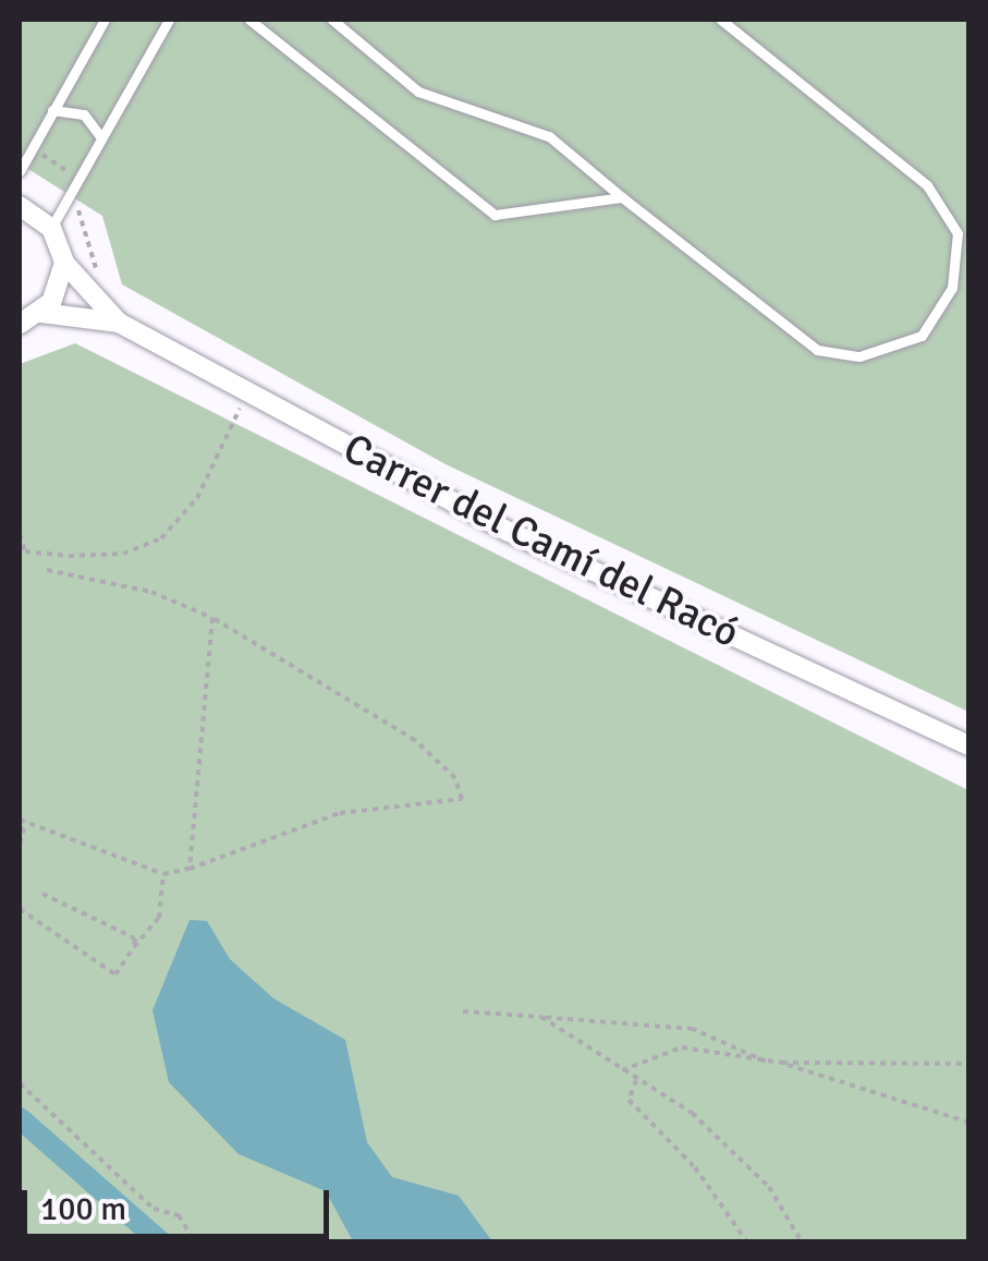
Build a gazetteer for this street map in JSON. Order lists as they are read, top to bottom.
{
  "streets": {
    "street": ["Carrer del Camí del Racó"]
  },
  "scale_bar": "100 m"
}
